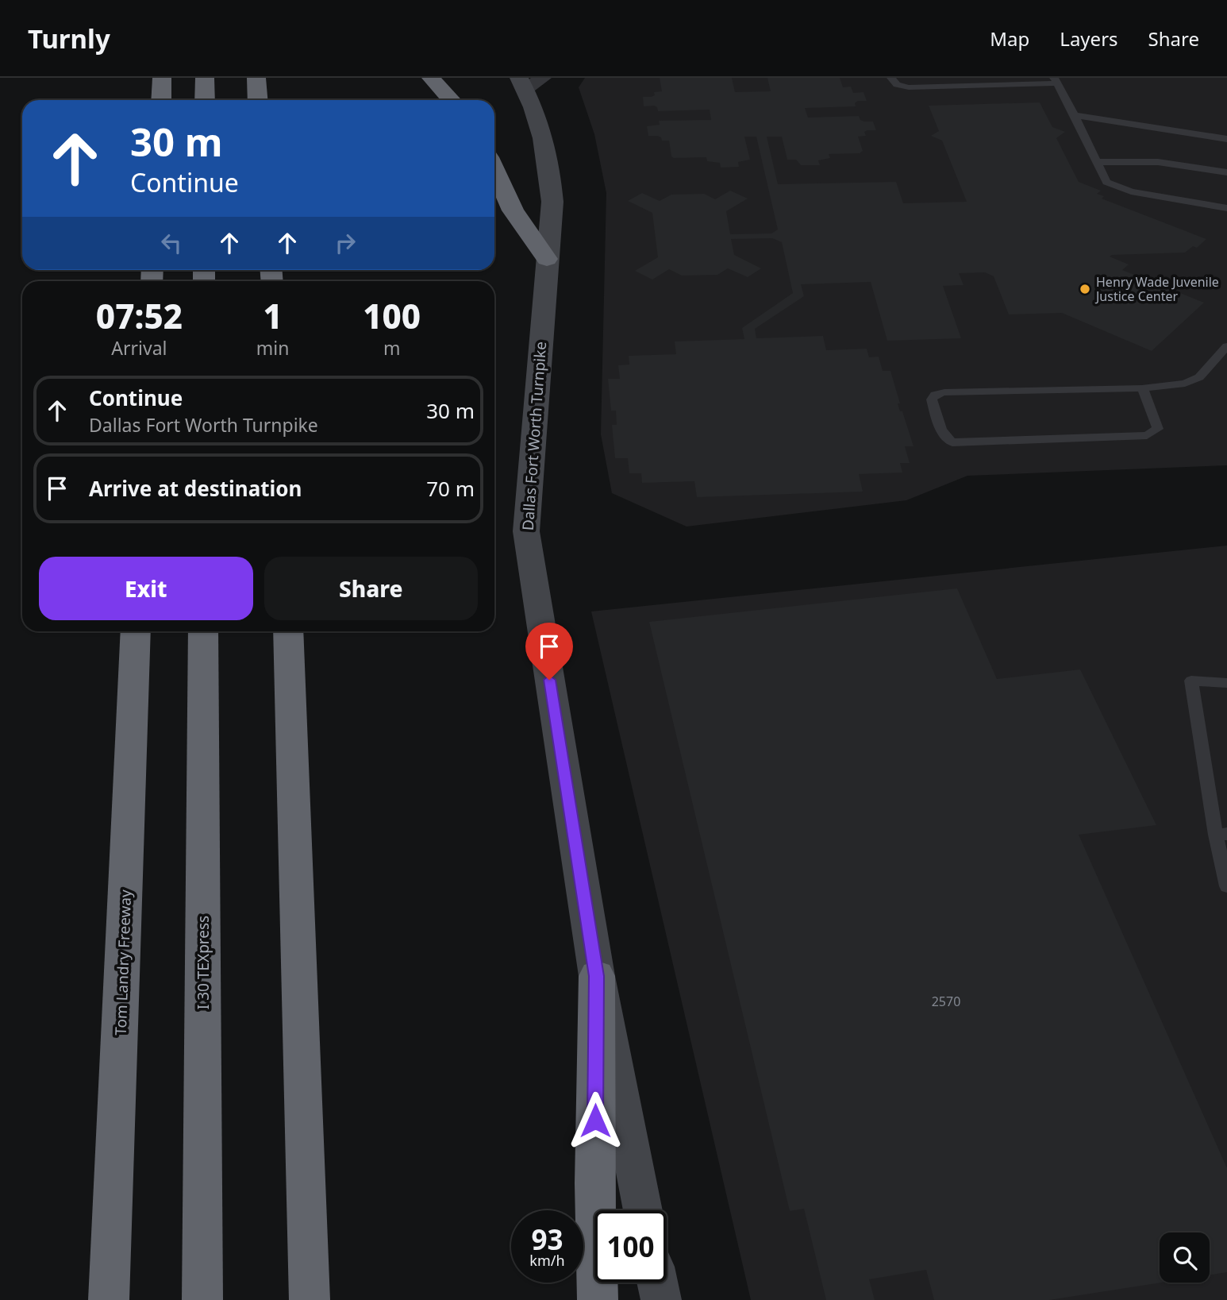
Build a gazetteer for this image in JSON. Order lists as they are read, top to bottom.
{
  "streets": {
    "highway": ["Tom Landry Freeway", "I 30 TEXpress"],
    "main road": ["Dallas Fort Worth Turnpike"]
  },
  "places": ["Henry Wade Juvenile Justice Center"],
  "house_numbers": ["2570"],
  "page": {
    "header": "Turnly",
    "nav": ["Map", "Layers", "Share"],
    "turn": ["30 m", "Continue"],
    "eta": [
      "07:52",
      "Arrival",
      "1",
      "min",
      "100",
      "m"
    ],
    "list": [
      {
        "name": "Continue",
        "note": "Dallas Fort Worth Turnpike",
        "value": "30 m"
      },
      {
        "name": "Arrive at destination",
        "value": "70 m"
      }
    ],
    "buttons": ["Exit", "Share"],
    "speed": "93 km/h",
    "limit": "100"
  }
}
